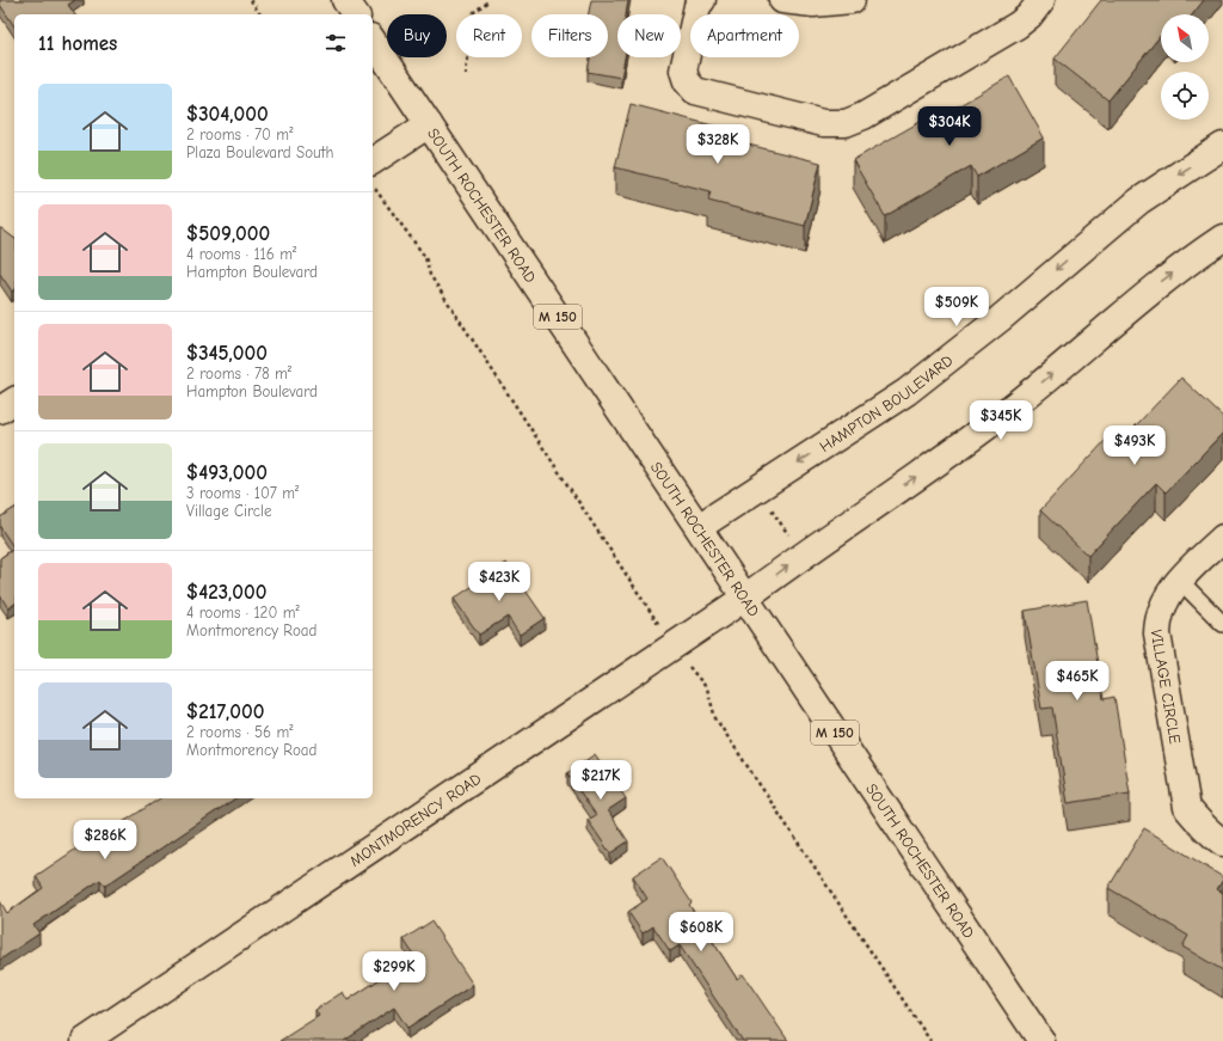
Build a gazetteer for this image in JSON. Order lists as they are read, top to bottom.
{
  "streets": {
    "street": [
      "SOUTH ROCHESTER ROAD",
      "M 150",
      "HAMPTON BOULEVARD",
      "VILLAGE CIRCLE",
      "MONTMORENCY ROAD"
    ]
  },
  "crossings": [
    ["SOUTH ROCHESTER ROAD", "HAMPTON BOULEVARD"],
    ["SOUTH ROCHESTER ROAD", "MONTMORENCY ROAD"]
  ],
  "north": "top left",
  "page": {
    "chip": [
      "Buy",
      "Rent",
      "Filters",
      "New",
      "Apartment"
    ],
    "heading": "11 homes",
    "list": [
      {
        "name": "$304,000",
        "note": "2 rooms · 70 m² · Plaza Boulevard South"
      },
      {
        "name": "$509,000",
        "note": "4 rooms · 116 m² · Hampton Boulevard"
      },
      {
        "name": "$345,000",
        "note": "2 rooms · 78 m² · Hampton Boulevard"
      },
      {
        "name": "$493,000",
        "note": "3 rooms · 107 m² · Village Circle"
      },
      {
        "name": "$423,000",
        "note": "4 rooms · 120 m² · Montmorency Road"
      },
      {
        "name": "$217,000",
        "note": "2 rooms · 56 m² · Montmorency Road"
      }
    ],
    "price": [
      "$304K",
      "$328K",
      "$509K",
      "$345K",
      "$493K",
      "$423K",
      "$465K",
      "$217K",
      "$286K",
      "$608K",
      "$299K"
    ]
  }
}
